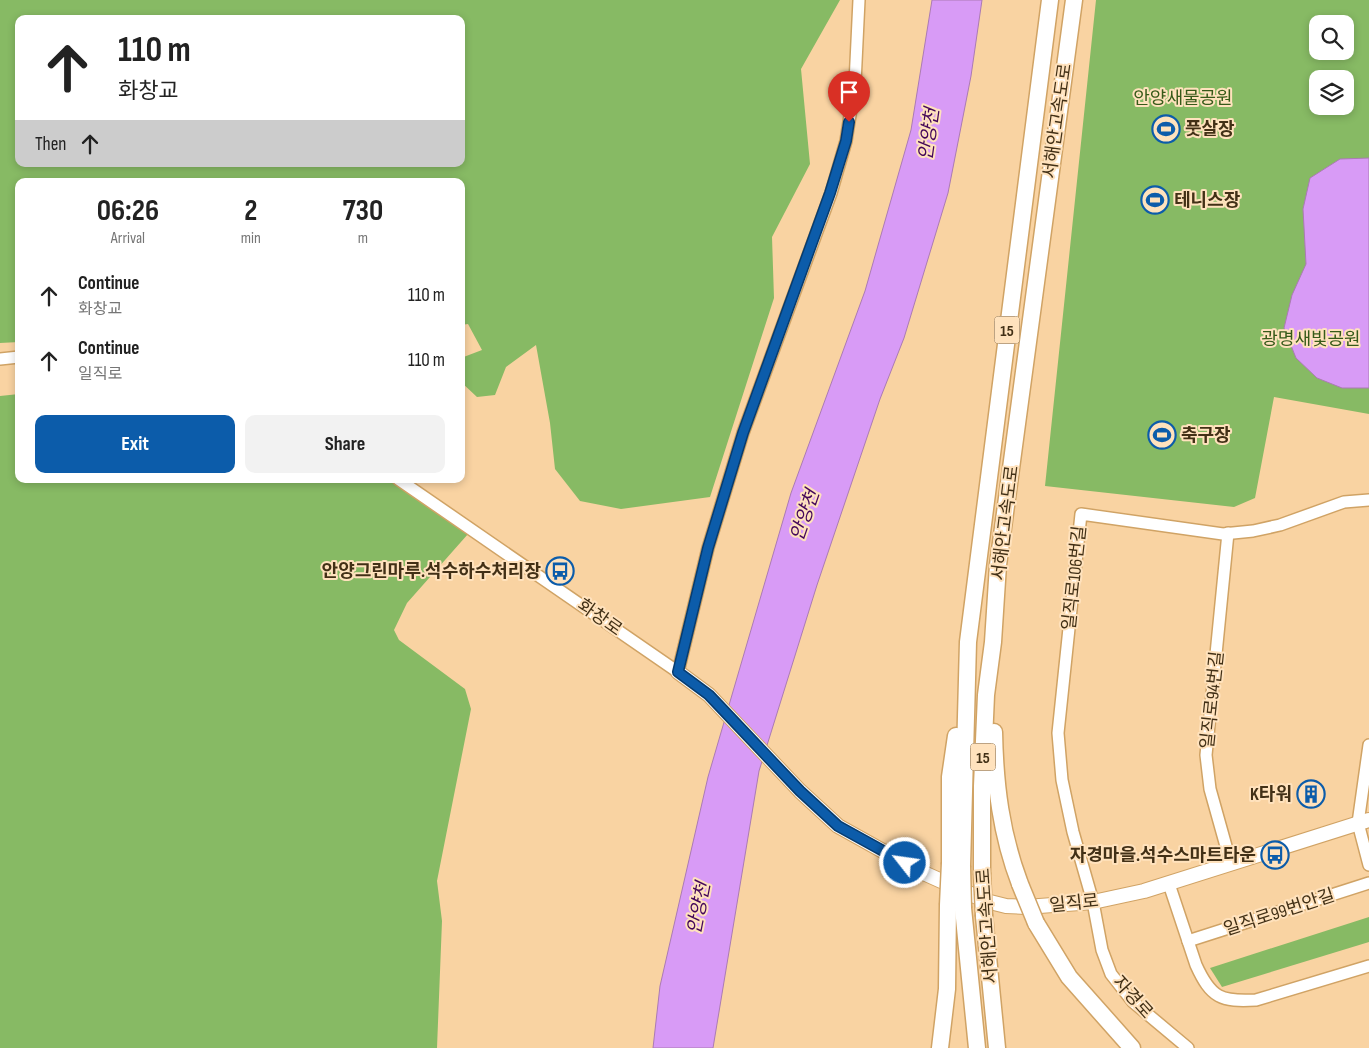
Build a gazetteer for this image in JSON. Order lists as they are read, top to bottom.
{
  "streets": {
    "highway": ["서해안고속도로", "15"],
    "main road": ["일직로"],
    "street": [
      "일직로106번길",
      "화창로",
      "일직로94번길",
      "일직로99번안길",
      "자경로"
    ]
  },
  "crossings": [
    ["일직로106번길", "일직로94번길"],
    ["일직로106번길", "일직로"],
    ["일직로106번길", "자경로"],
    ["화창로", "일직로"],
    ["일직로94번길", "일직로"],
    ["일직로", "자경로"]
  ],
  "water": ["안양천"],
  "parks": ["안양새물공원", "광명새빛공원"],
  "places": {
    "sports": ["풋살장", "테니스장", "축구장"],
    "bus stop": ["안양그린마루.석수하수처리장", "자경마을.석수스마트타운"],
    "building": ["K타워"]
  },
  "page": {
    "turn": ["110 m", "화창교"],
    "then": "Then",
    "eta": [
      "06:26",
      "Arrival",
      "2",
      "min",
      "730",
      "m"
    ],
    "list": [
      {
        "name": "Continue",
        "note": "화창교",
        "value": "110 m"
      },
      {
        "name": "Continue",
        "note": "일직로",
        "value": "110 m"
      }
    ],
    "buttons": ["Exit", "Share"]
  }
}
